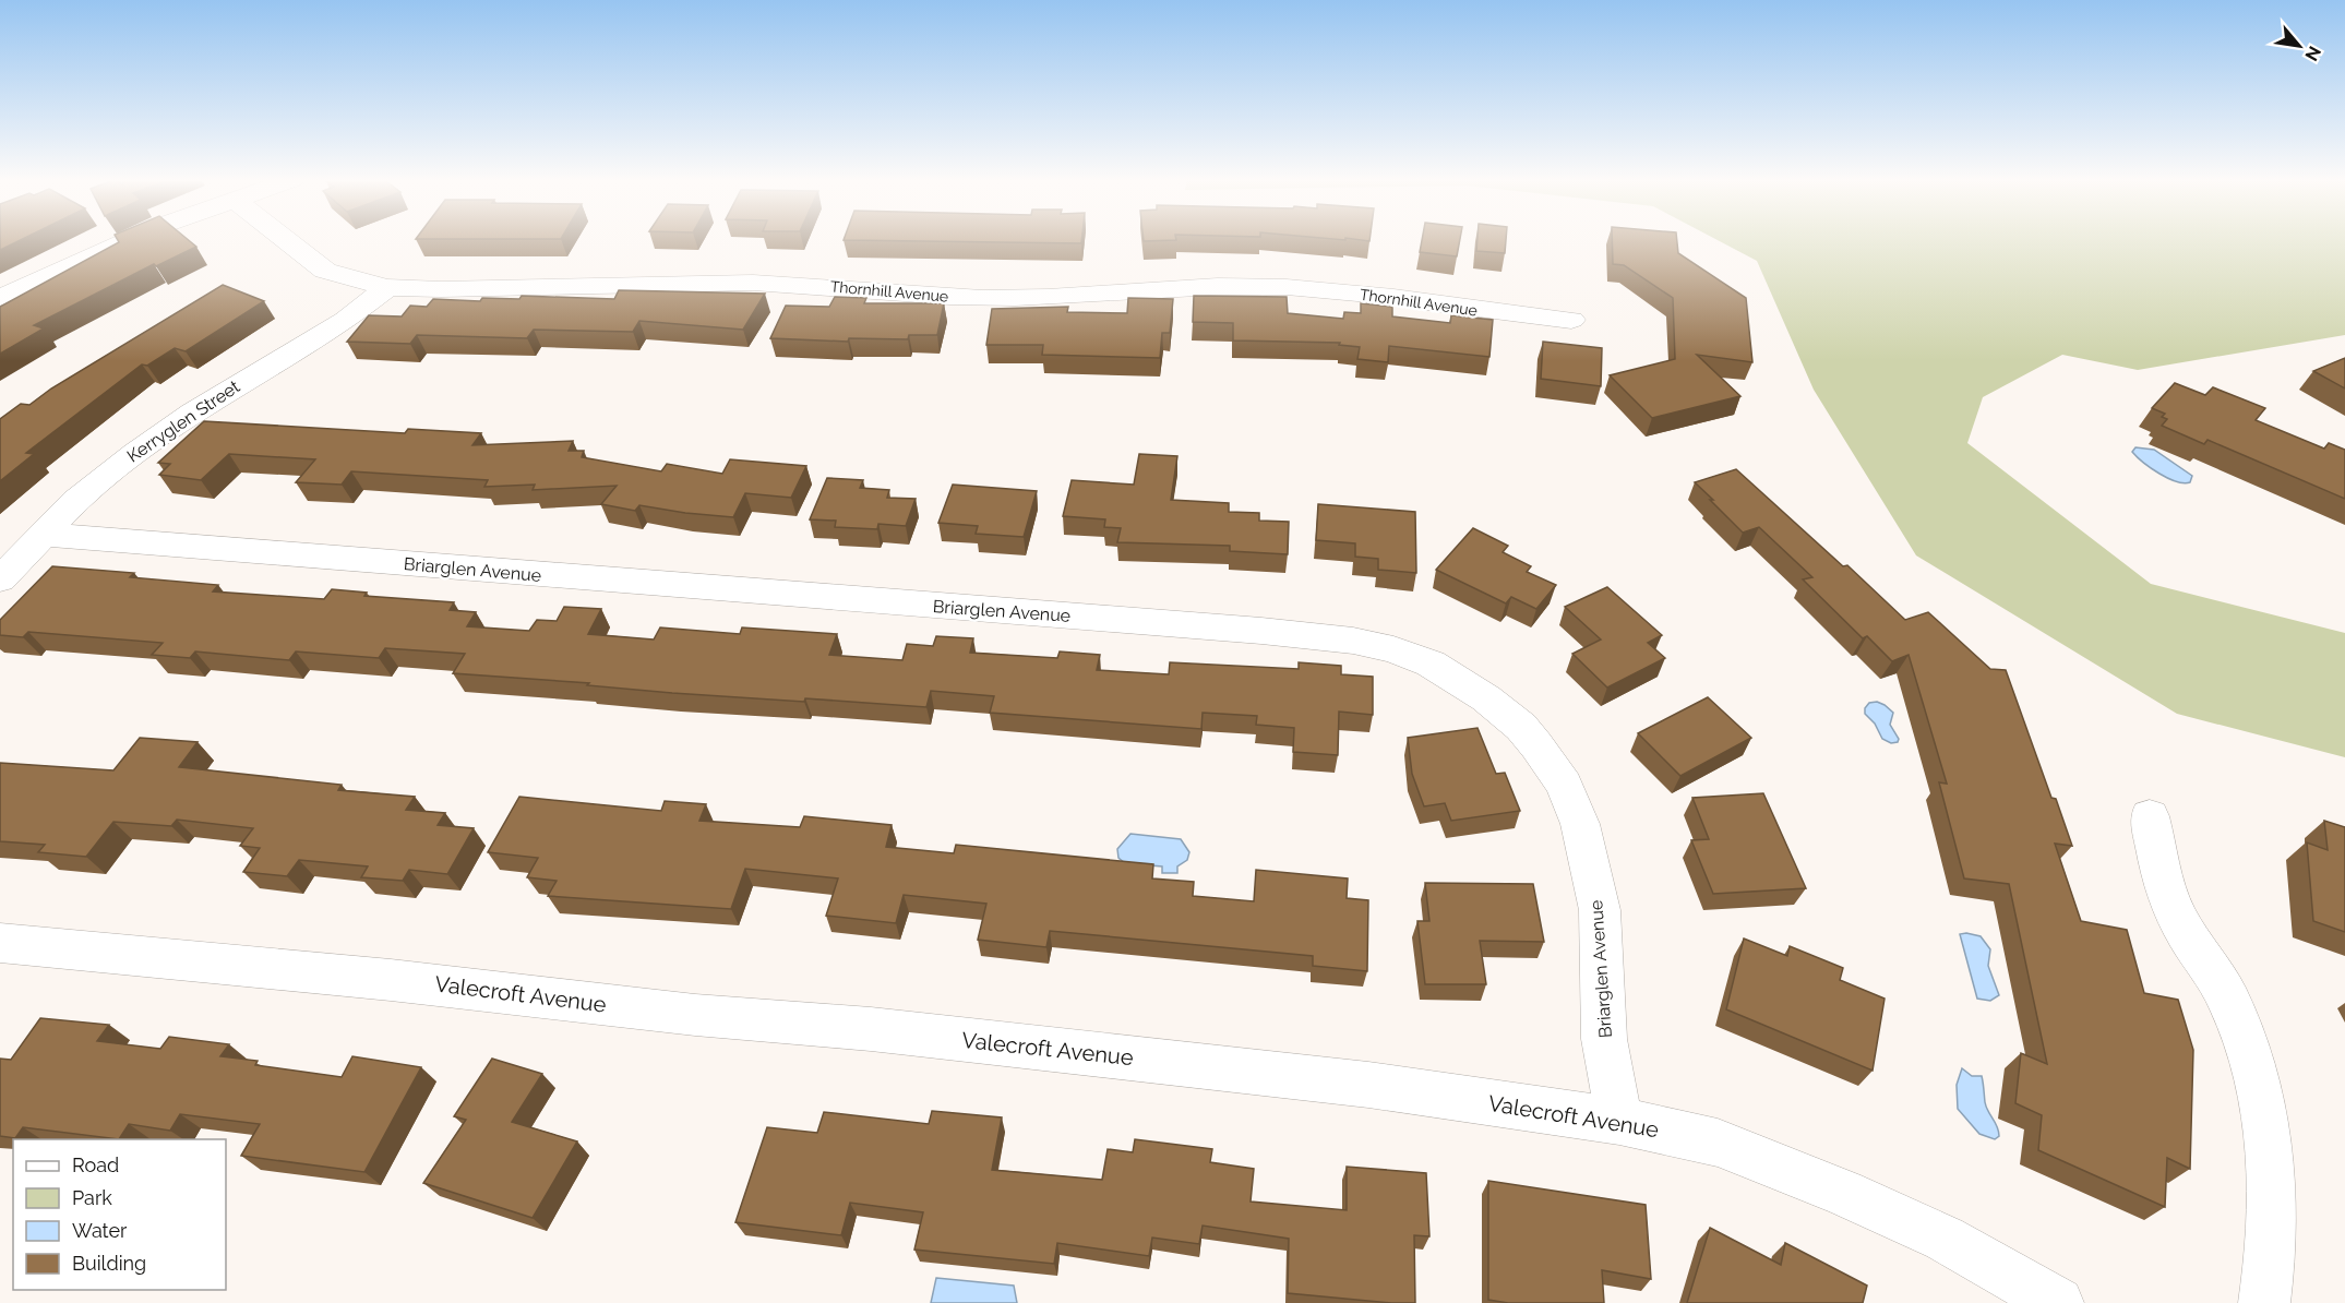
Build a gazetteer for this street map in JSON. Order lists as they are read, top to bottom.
{
  "streets": {
    "street": [
      "Thornhill Avenue",
      "Kerryglen Street",
      "Briarglen Avenue",
      "Valecroft Avenue"
    ]
  },
  "crossings": [
    ["Thornhill Avenue", "Kerryglen Street"],
    ["Kerryglen Street", "Briarglen Avenue"],
    ["Briarglen Avenue", "Valecroft Avenue"]
  ],
  "legend": [
    "Road",
    "Park",
    "Water",
    "Building"
  ],
  "north": "bottom right"
}
